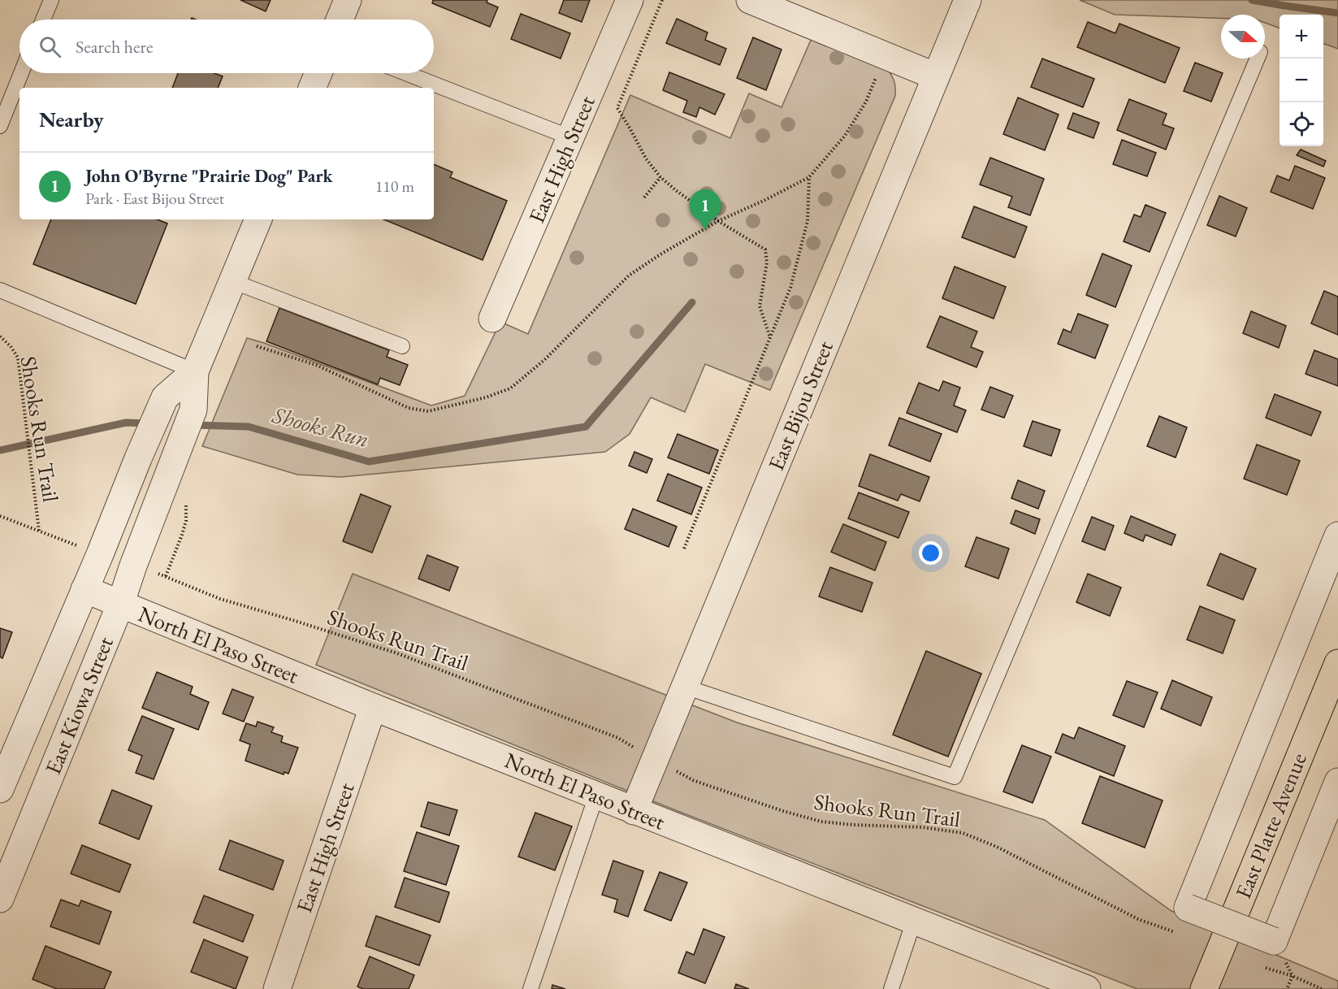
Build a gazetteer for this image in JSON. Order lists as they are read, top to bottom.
{
  "streets": {
    "main road": ["East Platte Avenue"],
    "street": [
      "East High Street",
      "East Bijou Street",
      "North El Paso Street",
      "East Kiowa Street"
    ],
    "path": ["Shooks Run Trail"]
  },
  "crossings": [
    ["East High Street", "North El Paso Street"],
    ["East Bijou Street", "North El Paso Street"],
    ["North El Paso Street", "East Kiowa Street"]
  ],
  "water": ["Shooks Run"],
  "north": "right",
  "page": {
    "map_buttons": ["+", "−"],
    "search": "Search here",
    "heading": "Nearby",
    "list": [
      {
        "mark": "1",
        "name": "John O'Byrne \"Prairie Dog\" Park",
        "note": "Park · East Bijou Street",
        "value": "110 m"
      }
    ],
    "pins": "1"
  }
}
